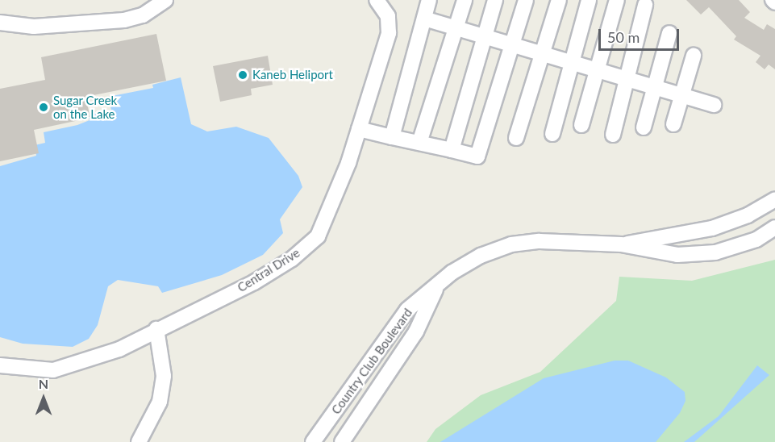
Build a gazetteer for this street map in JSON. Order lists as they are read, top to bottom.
{
  "streets": {
    "street": ["Central Drive", "Country Club Boulevard"]
  },
  "places": ["Kaneb Heliport", "Sugar Creek on the Lake"],
  "scale_bar": "50 m",
  "north": "top"
}
